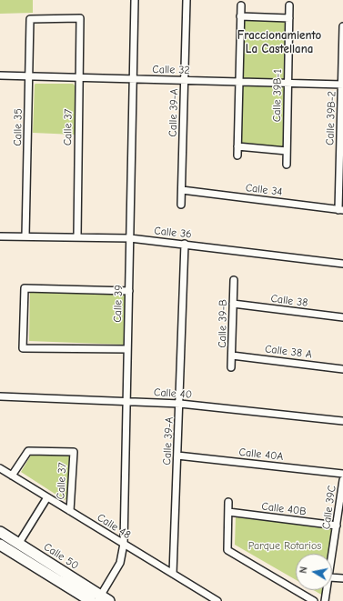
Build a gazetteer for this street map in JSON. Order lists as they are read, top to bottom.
{
  "streets": {
    "main road": ["Calle 50"],
    "street": [
      "Calle 32",
      "Calle 39B-1",
      "Calle 39-A",
      "Calle 39B-2",
      "Calle 35",
      "Calle 37",
      "Calle 34",
      "Calle 36",
      "Calle 38",
      "Calle 39",
      "Calle 39-B",
      "Calle 38 A",
      "Calle 40",
      "Calle 40A",
      "Calle 39C",
      "Calle 40B",
      "Calle 48"
    ]
  },
  "crossings": [
    ["Calle 32", "Calle 39B-1"],
    ["Calle 32", "Calle 39-A"],
    ["Calle 32", "Calle 39B-2"],
    ["Calle 32", "Calle 35"],
    ["Calle 32", "Calle 37"],
    ["Calle 32", "Calle 39"],
    ["Calle 39-A", "Calle 34"],
    ["Calle 39-A", "Calle 36"],
    ["Calle 39-A", "Calle 40"],
    ["Calle 39-A", "Calle 40A"],
    ["Calle 39-A", "Calle 48"],
    ["Calle 39B-2", "Calle 34"],
    ["Calle 35", "Calle 37"],
    ["Calle 35", "Calle 36"],
    ["Calle 37", "Calle 36"],
    ["Calle 37", "Calle 48"],
    ["Calle 37", "Calle 50"],
    ["Calle 36", "Calle 39"],
    ["Calle 38", "Calle 39-B"],
    ["Calle 39", "Calle 40"],
    ["Calle 39", "Calle 48"],
    ["Calle 39", "Calle 50"],
    ["Calle 39-B", "Calle 38 A"],
    ["Calle 39C", "Calle 40B"]
  ],
  "districts": ["Fraccionamiento La Castellana"],
  "parks": ["Parque Rotarios"],
  "north": "left"
}
